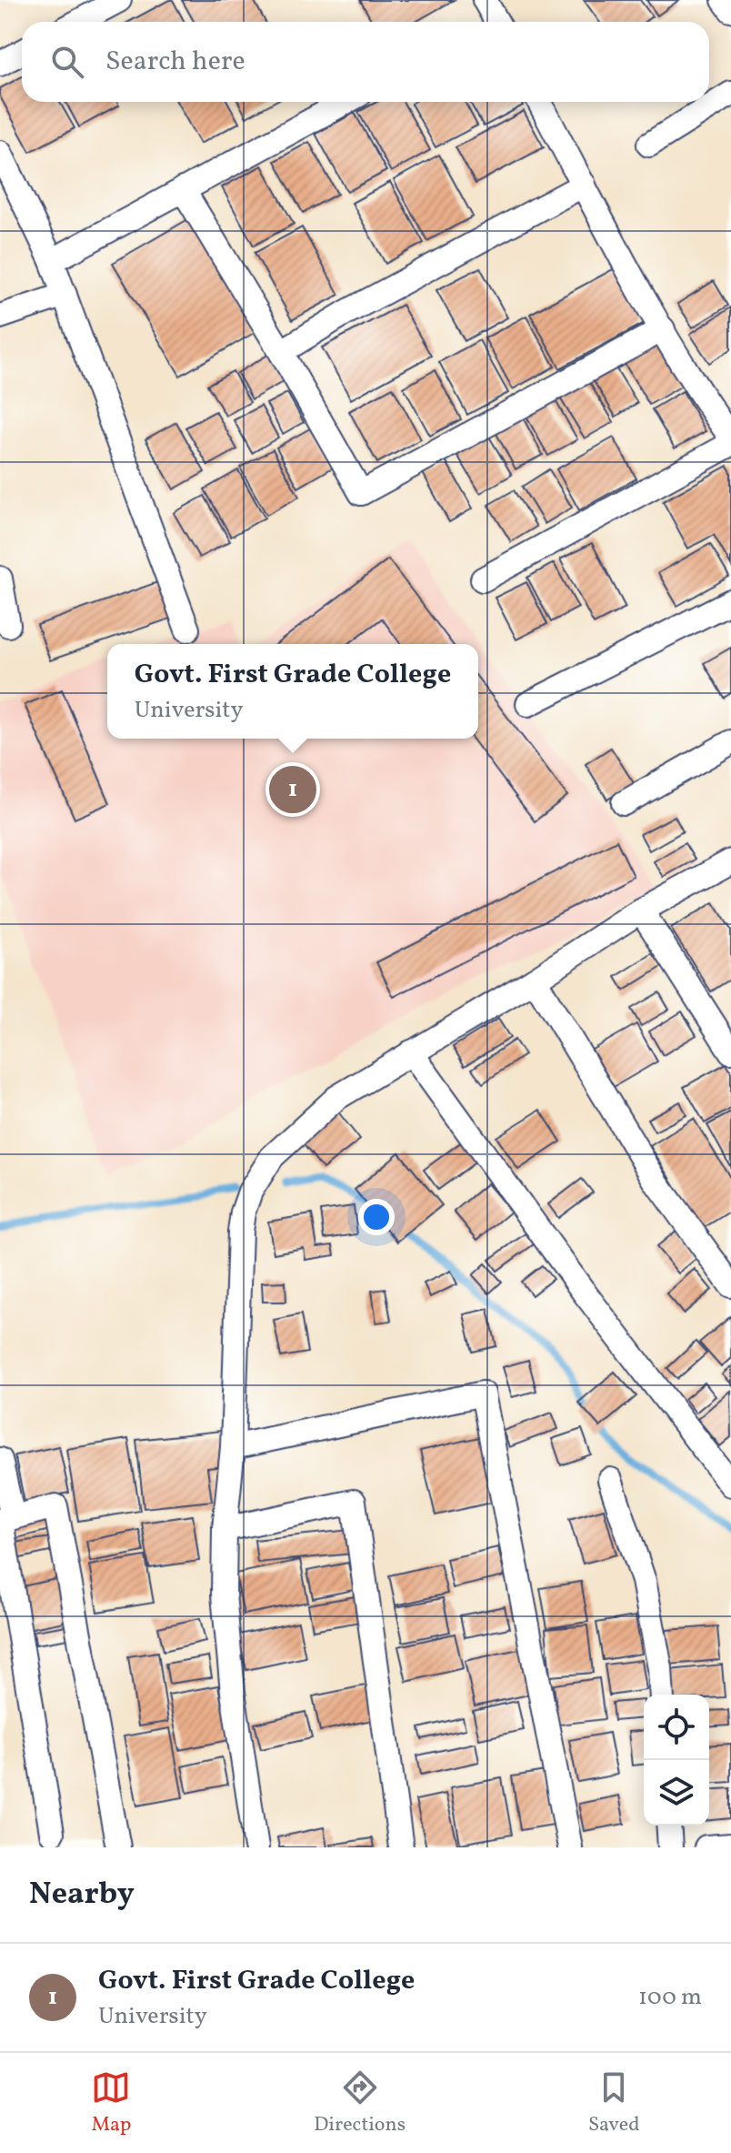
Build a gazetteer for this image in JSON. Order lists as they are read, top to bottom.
{
  "page": {
    "search": "Search here",
    "popup": ["Govt. First Grade College", "University"],
    "pins": "1",
    "heading": "Nearby",
    "list": [
      {
        "mark": "1",
        "name": "Govt. First Grade College",
        "note": "University",
        "value": "100 m"
      }
    ],
    "nav": ["Map", "Directions", "Saved"]
  }
}
